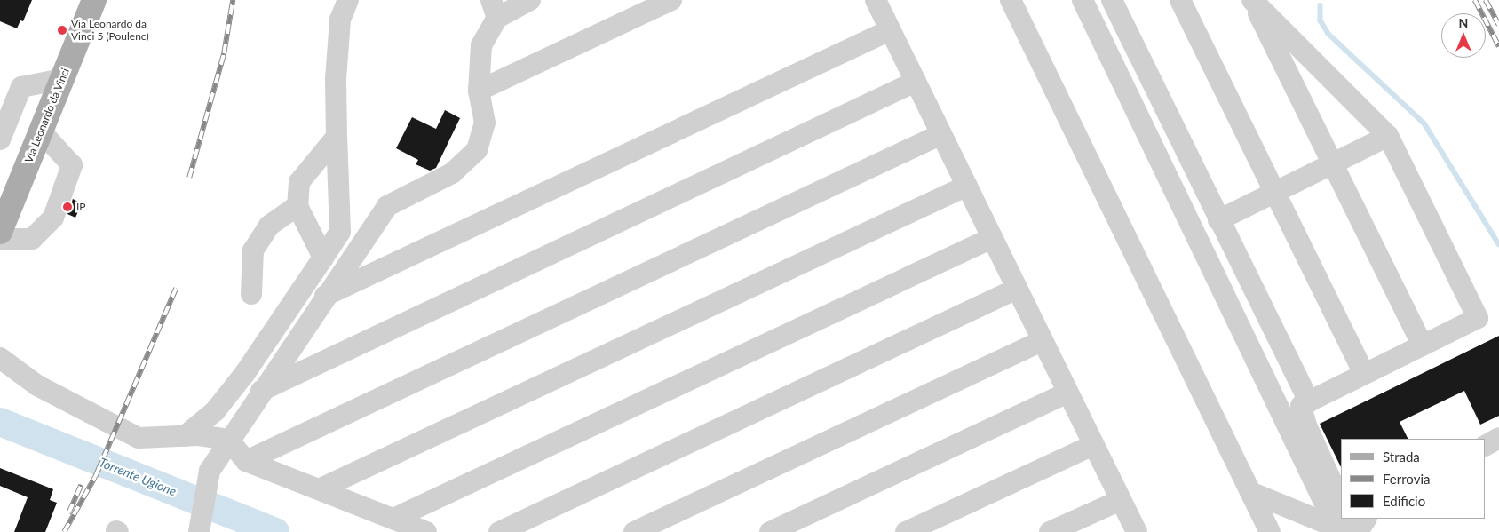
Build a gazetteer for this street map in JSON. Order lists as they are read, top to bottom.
{
  "streets": {
    "main road": ["Via Leonardo da Vinci"]
  },
  "water": ["Torrente Ugione"],
  "places": ["Via Leonardo da Vinci 5 (Poulenc)", "IP"],
  "legend": ["Strada", "Ferrovia", "Edificio"],
  "north": "top"
}
